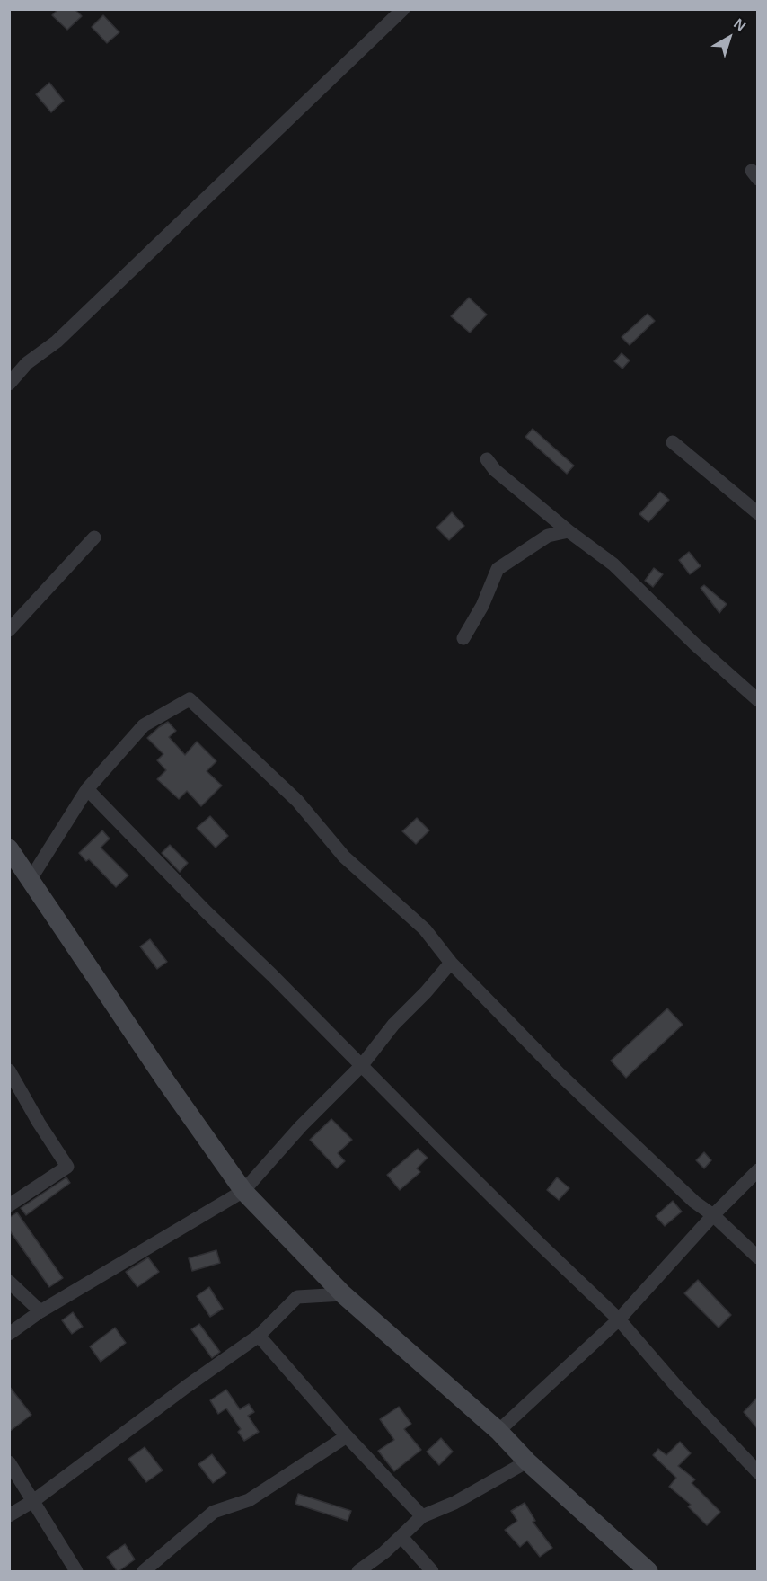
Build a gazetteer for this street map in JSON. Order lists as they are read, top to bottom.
{
  "north": "top right"
}
